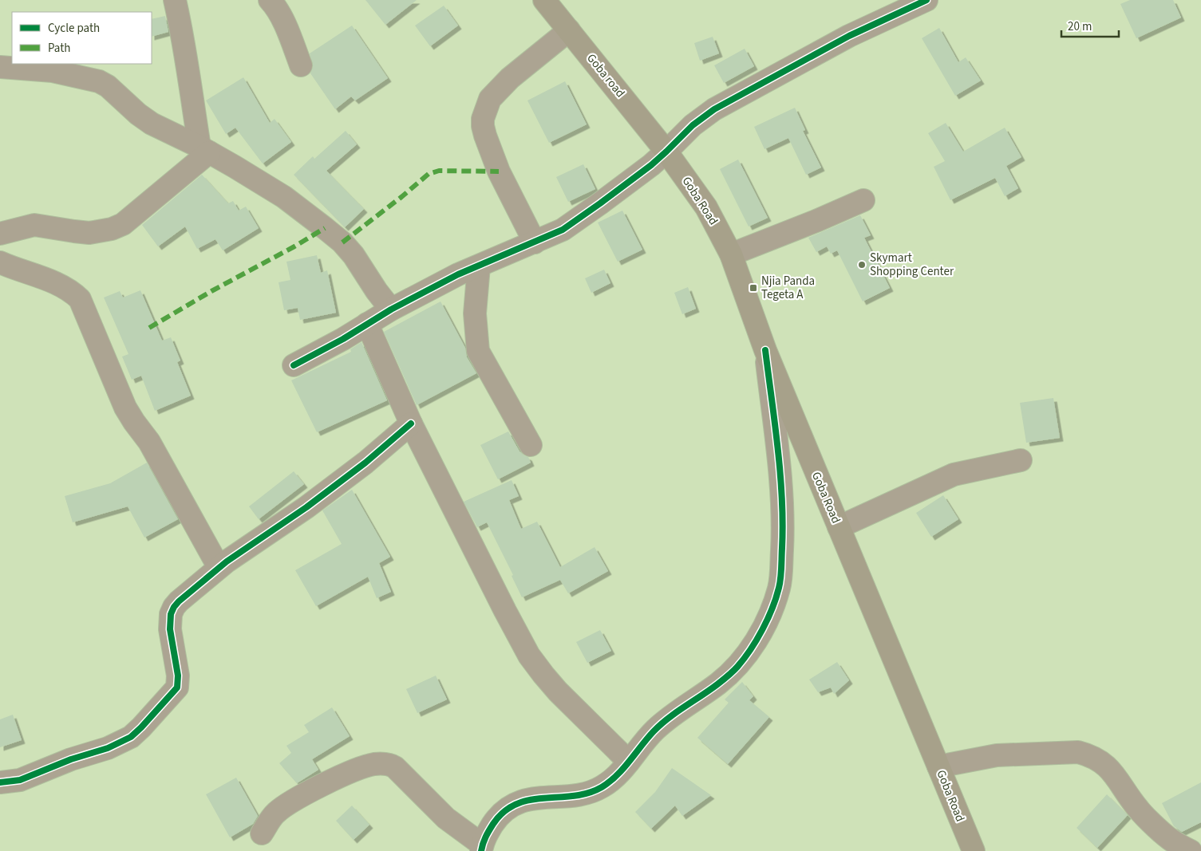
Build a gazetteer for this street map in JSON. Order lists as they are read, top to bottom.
{
  "streets": {
    "main road": ["Goba road", "Goba Road"]
  },
  "crossings": [
    ["Goba road", "Goba Road"]
  ],
  "places": {
    "other": ["Skymart Shopping Center"],
    "transit": ["Njia Panda Tegeta A"]
  },
  "legend": ["Cycle path", "Path"],
  "scale_bar": "20 m"
}
